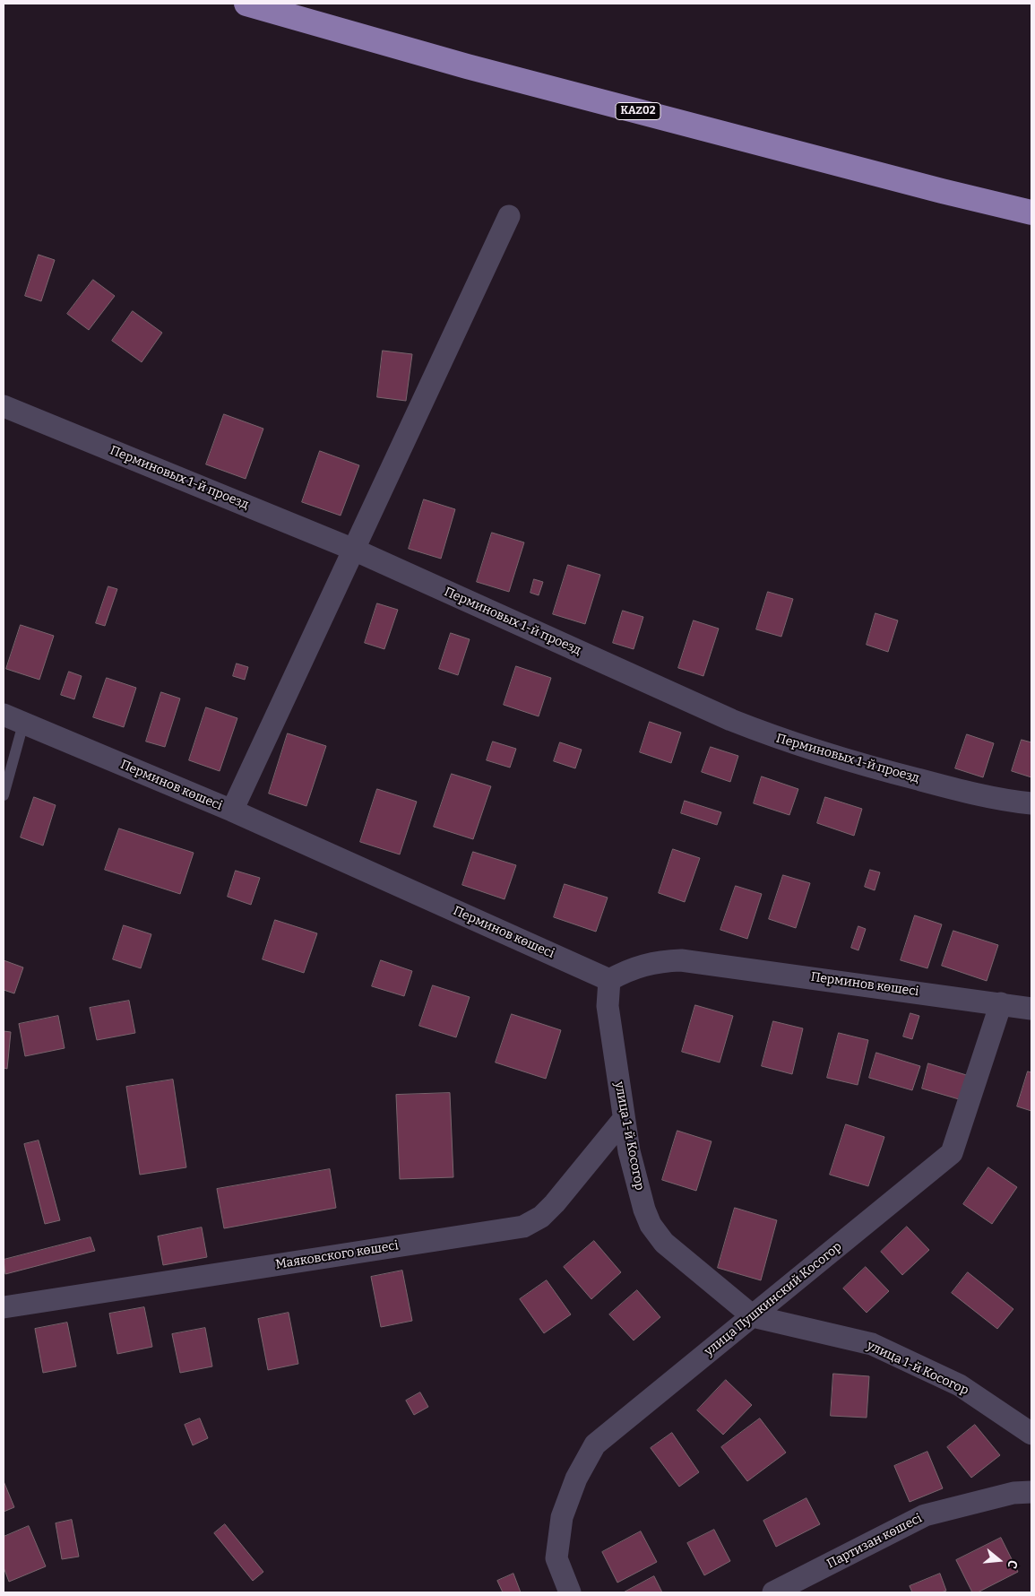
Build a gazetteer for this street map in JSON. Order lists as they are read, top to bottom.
{
  "streets": {
    "highway": ["KAZ02"],
    "street": [
      "Перминовых 1-й проезд",
      "Перминов көшесі",
      "улица 1-й Косогор",
      "Маяковского көшесі",
      "улица Пушкинский Косогор",
      "Партизан көшесі"
    ]
  },
  "crossings": [
    ["Перминов көшесі", "улица 1-й Косогор"],
    ["Перминов көшесі", "улица Пушкинский Косогор"],
    ["улица 1-й Косогор", "Маяковского көшесі"],
    ["улица 1-й Косогор", "улица Пушкинский Косогор"]
  ],
  "north": "right"
}
